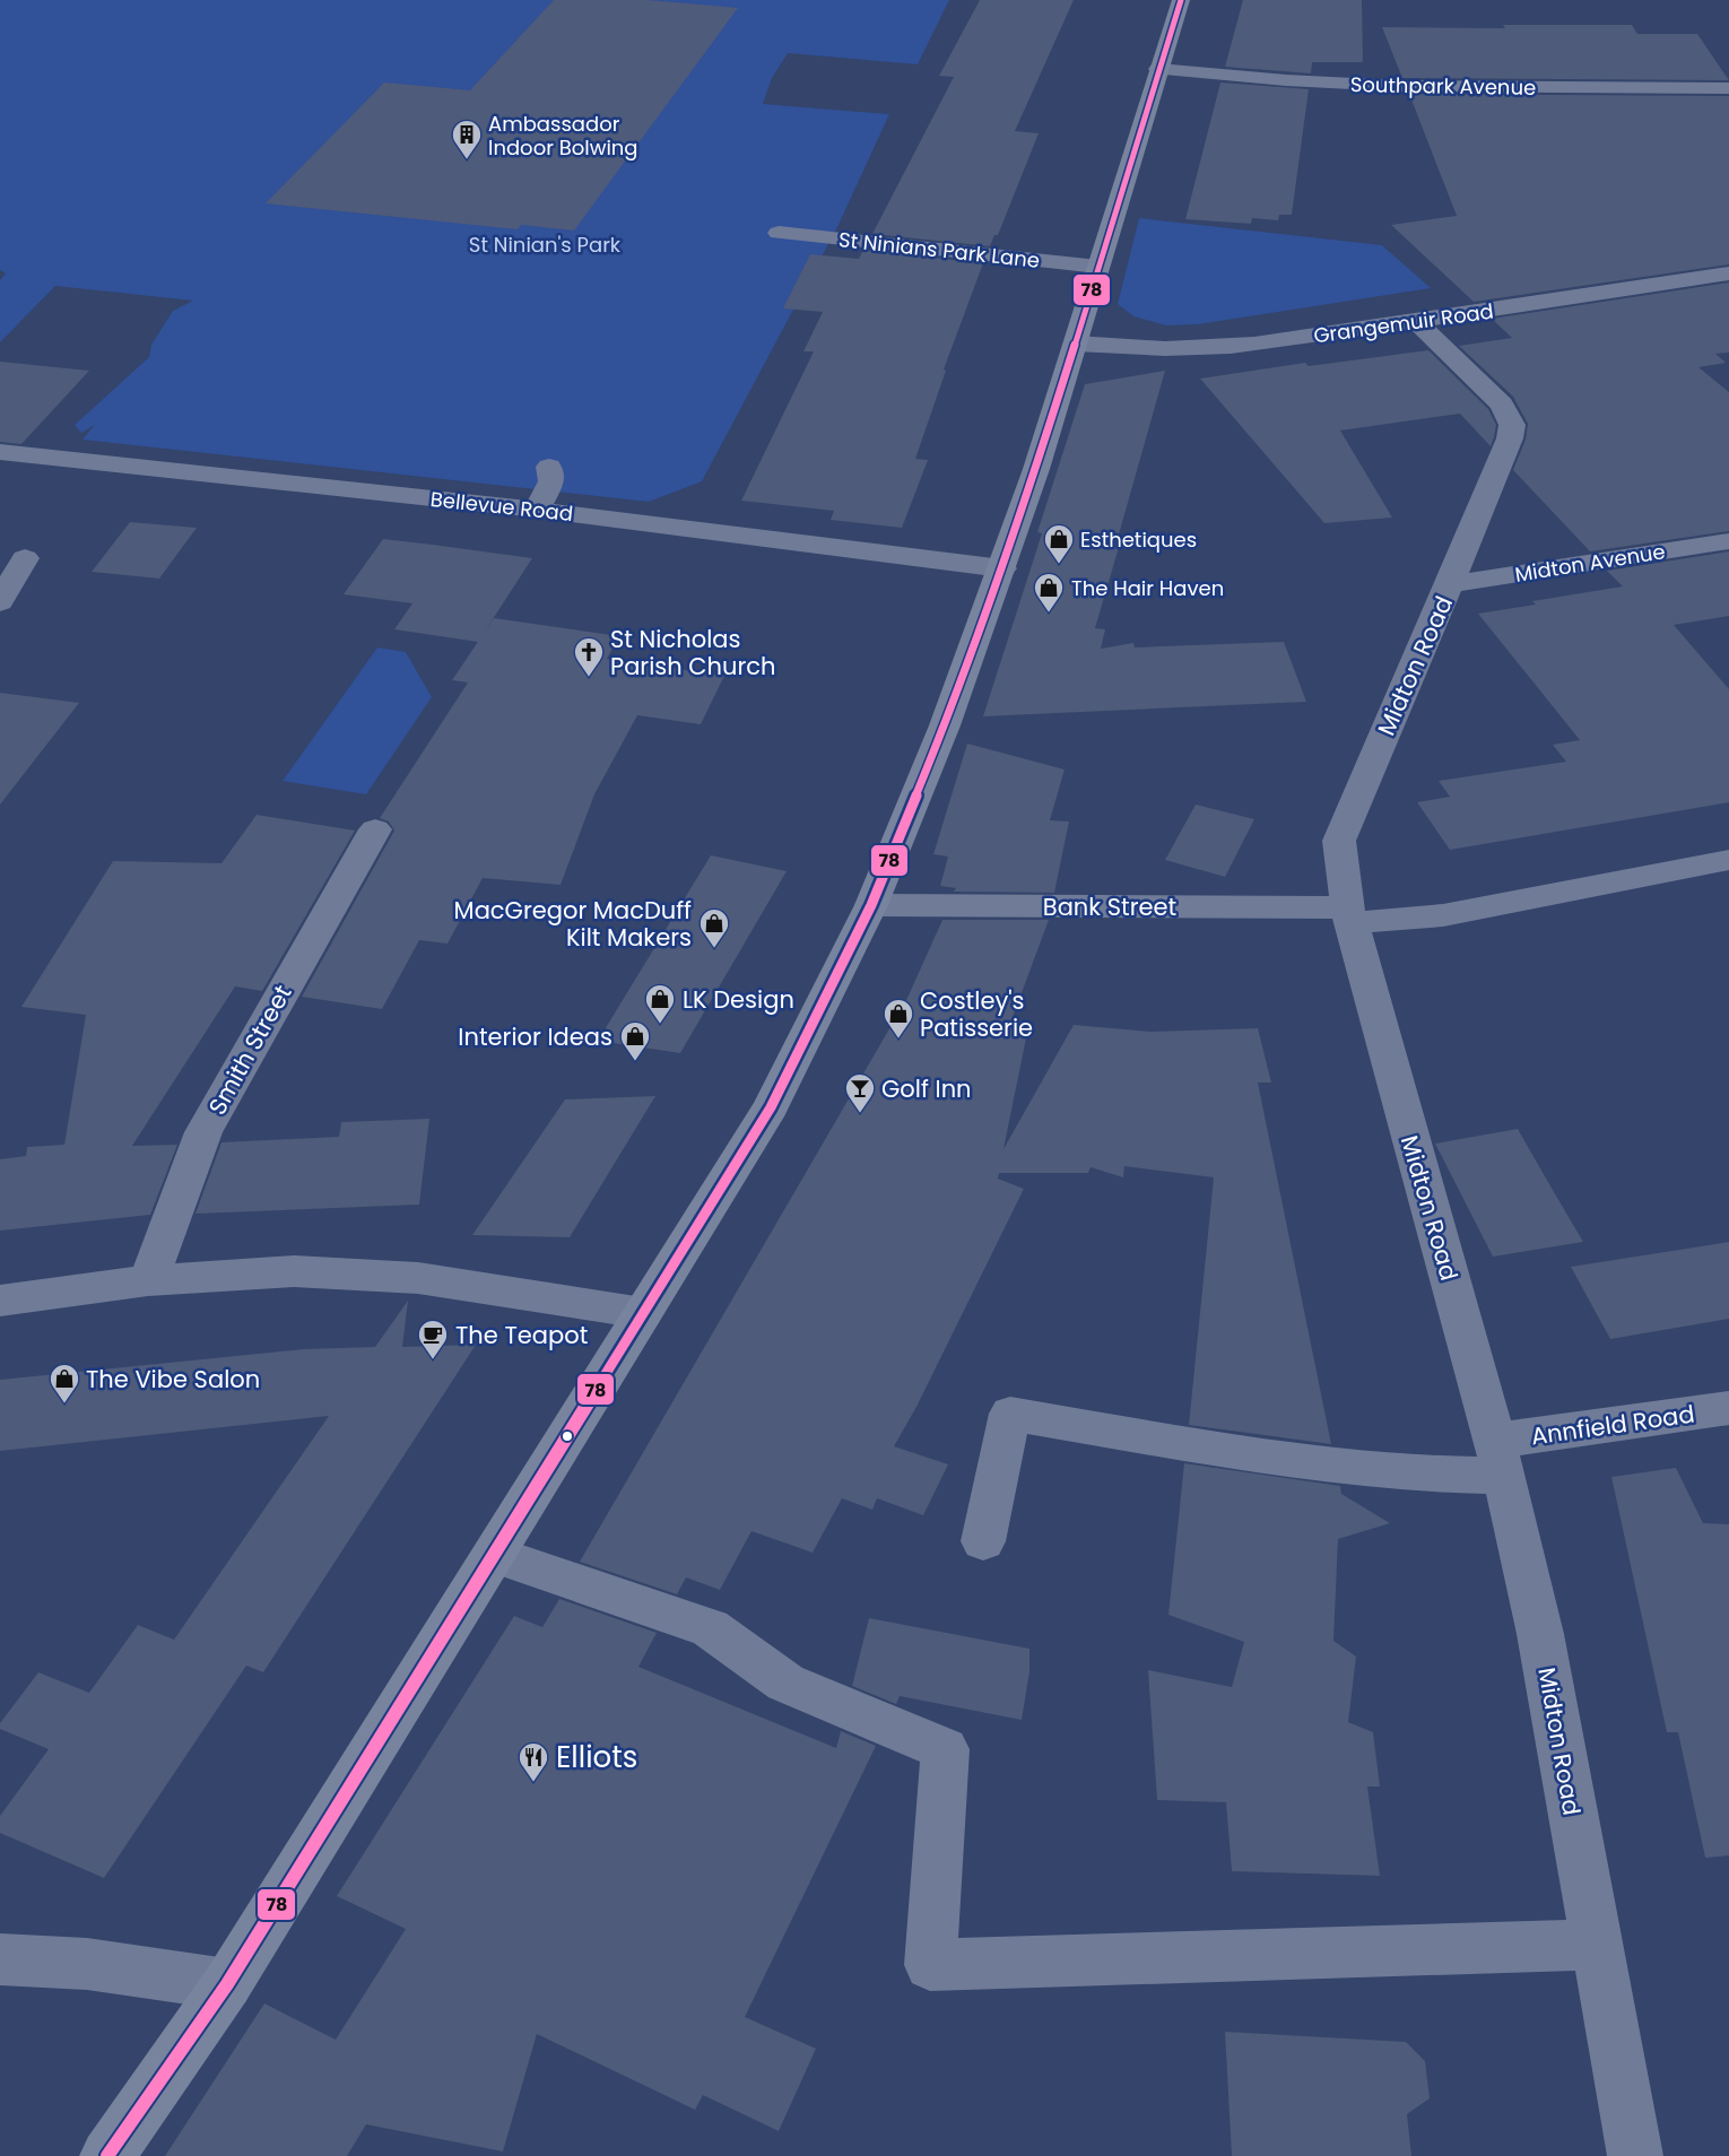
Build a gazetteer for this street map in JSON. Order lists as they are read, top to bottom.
{
  "streets": {
    "street": [
      "Southpark Avenue",
      "St Ninians Park Lane",
      "Grangemuir Road",
      "Bellevue Road",
      "Midton Avenue",
      "Midton Road",
      "Bank Street",
      "Smith Street",
      "Annfield Road"
    ]
  },
  "crossings": [
    ["Grangemuir Road", "Midton Road"],
    ["Midton Avenue", "Midton Road"],
    ["Midton Road", "Bank Street"],
    ["Midton Road", "Annfield Road"]
  ],
  "parks": ["St Ninian's Park"],
  "places": {
    "building": ["Ambassador Indoor Bolwing"],
    "shop": [
      "Esthetiques",
      "The Hair Haven",
      "MacGregor MacDuff Kilt Makers",
      "LK Design",
      "Costley's Patisserie",
      "Interior Ideas",
      "The Vibe Salon"
    ],
    "church": ["St Nicholas Parish Church"],
    "bar": ["Golf Inn"],
    "cafe": ["The Teapot"],
    "restaurant": ["Elliots"]
  },
  "lines": ["transit line 78"]
}
